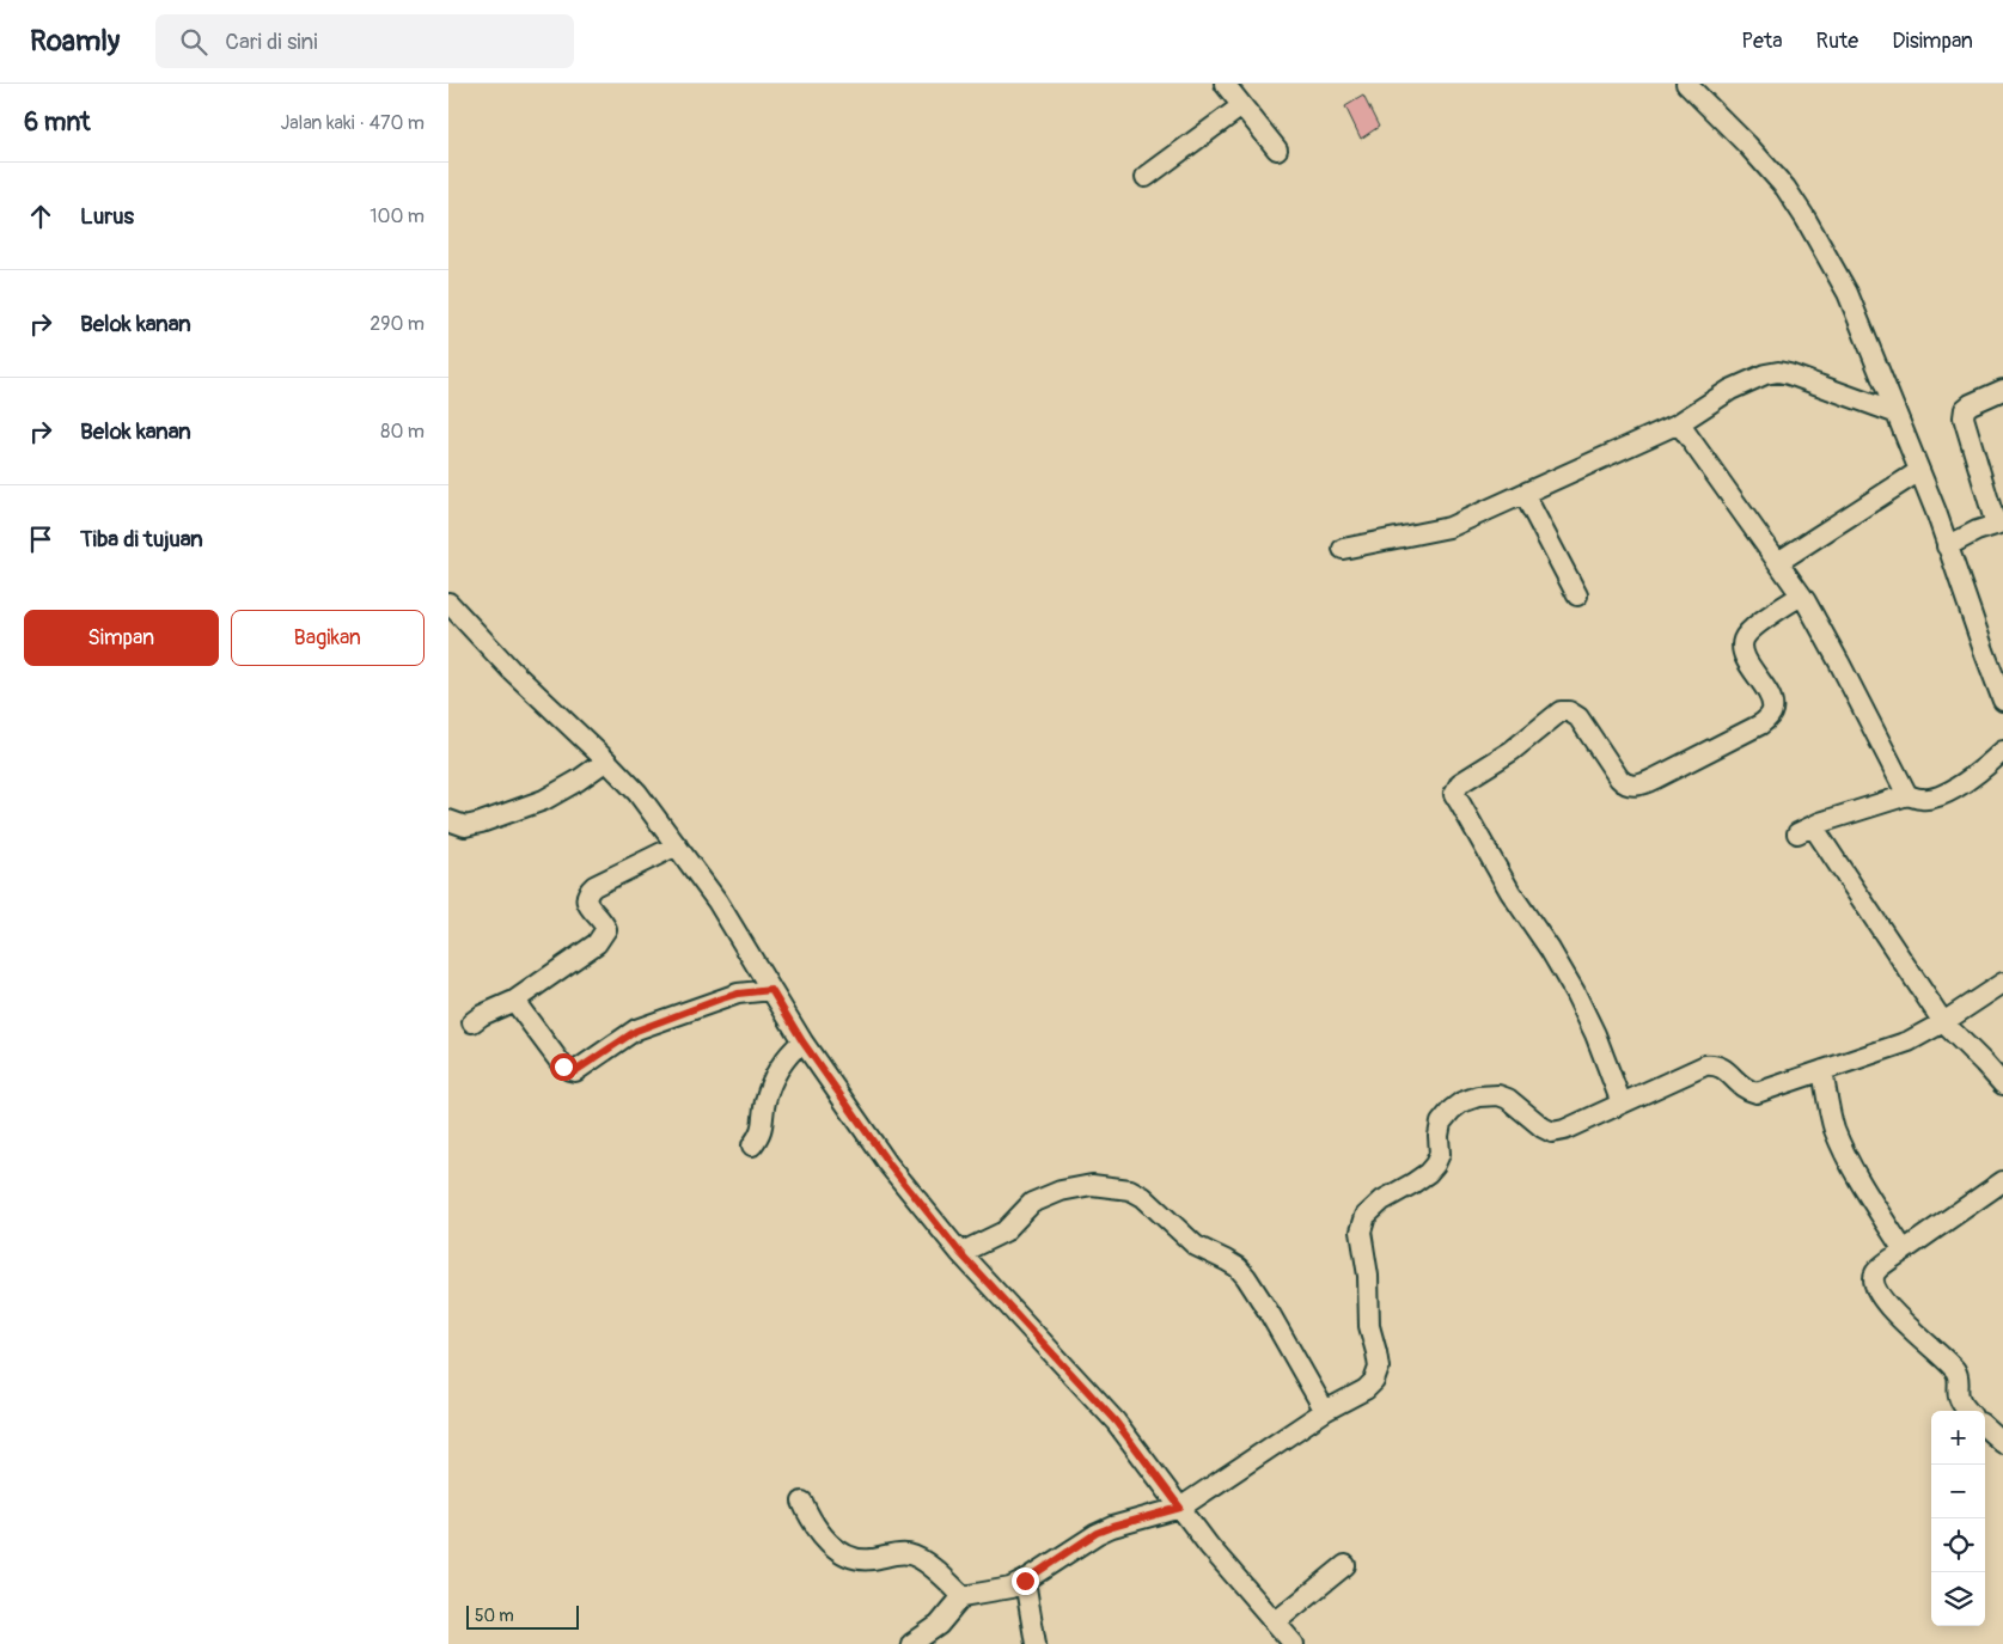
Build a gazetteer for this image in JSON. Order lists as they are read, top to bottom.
{
  "scale_bar": "50 m",
  "page": {
    "header": "Roamly",
    "search": "Cari di sini",
    "nav": ["Peta", "Rute", "Disimpan"],
    "heading": ["6 mnt", "Jalan kaki · 470 m"],
    "list": [
      ["Lurus", "100 m"],
      ["Belok kanan", "290 m"],
      ["Belok kanan", "80 m"],
      "Tiba di tujuan"
    ],
    "buttons": ["Simpan", "Bagikan"],
    "map_buttons": ["+", "−"],
    "scale": "50 m"
  }
}
